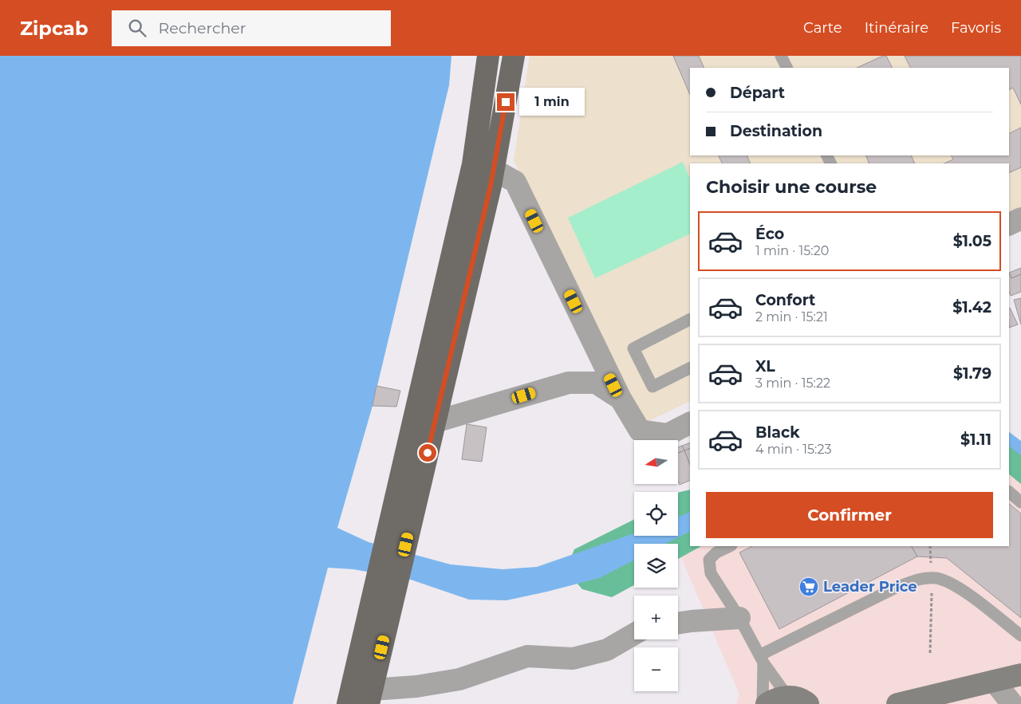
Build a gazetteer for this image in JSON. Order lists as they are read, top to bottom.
{
  "places": {
    "supermarket": ["Leader Price"]
  },
  "north": "left",
  "page": {
    "header": "Zipcab",
    "search": "Rechercher",
    "nav": ["Carte", "Itinéraire", "Favoris"],
    "banner": ["Départ", "Destination"],
    "bubble": "1 min",
    "heading": "Choisir une course",
    "list": [
      {
        "name": "Éco",
        "note": "1 min · 15:20",
        "value": "$1.05"
      },
      {
        "name": "Confort",
        "note": "2 min · 15:21",
        "value": "$1.42"
      },
      {
        "name": "XL",
        "note": "3 min · 15:22",
        "value": "$1.79"
      },
      {
        "name": "Black",
        "note": "4 min · 15:23",
        "value": "$1.11"
      }
    ],
    "map_buttons": ["+", "−"],
    "buttons": "Confirmer"
  }
}
